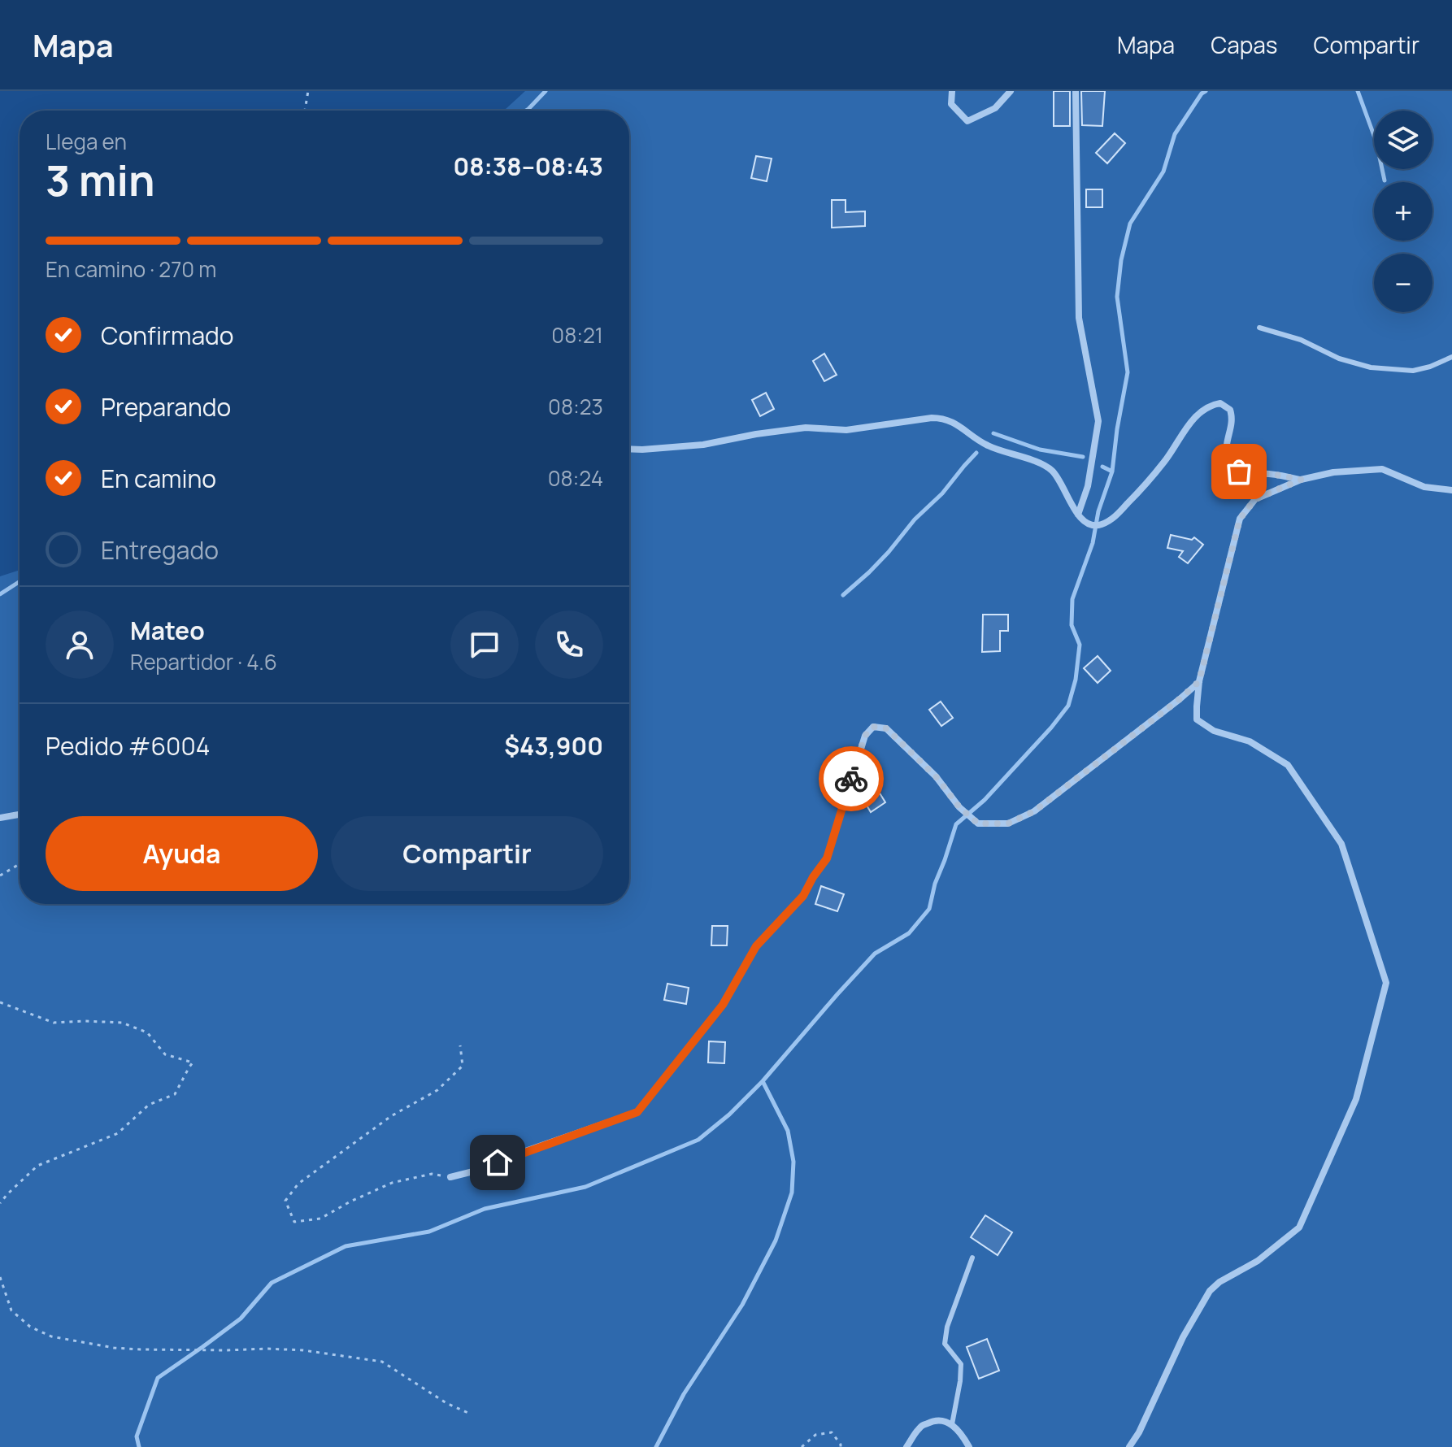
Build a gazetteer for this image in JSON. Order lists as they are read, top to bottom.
{
  "page": {
    "header": "Mapa",
    "nav": ["Mapa", "Capas", "Compartir"],
    "map_buttons": ["+", "−"],
    "heading": ["3 min", "Llega en", "08:38–08:43"],
    "panel": [
      "Mateo",
      "Repartidor · 4.6",
      "Pedido #6004",
      "$43,900"
    ],
    "bar": "En camino · 270 m",
    "list": [
      ["Confirmado", "08:21"],
      ["Preparando", "08:23"],
      ["En camino", "08:24"],
      "Entregado"
    ],
    "buttons": ["Ayuda", "Compartir"]
  }
}
